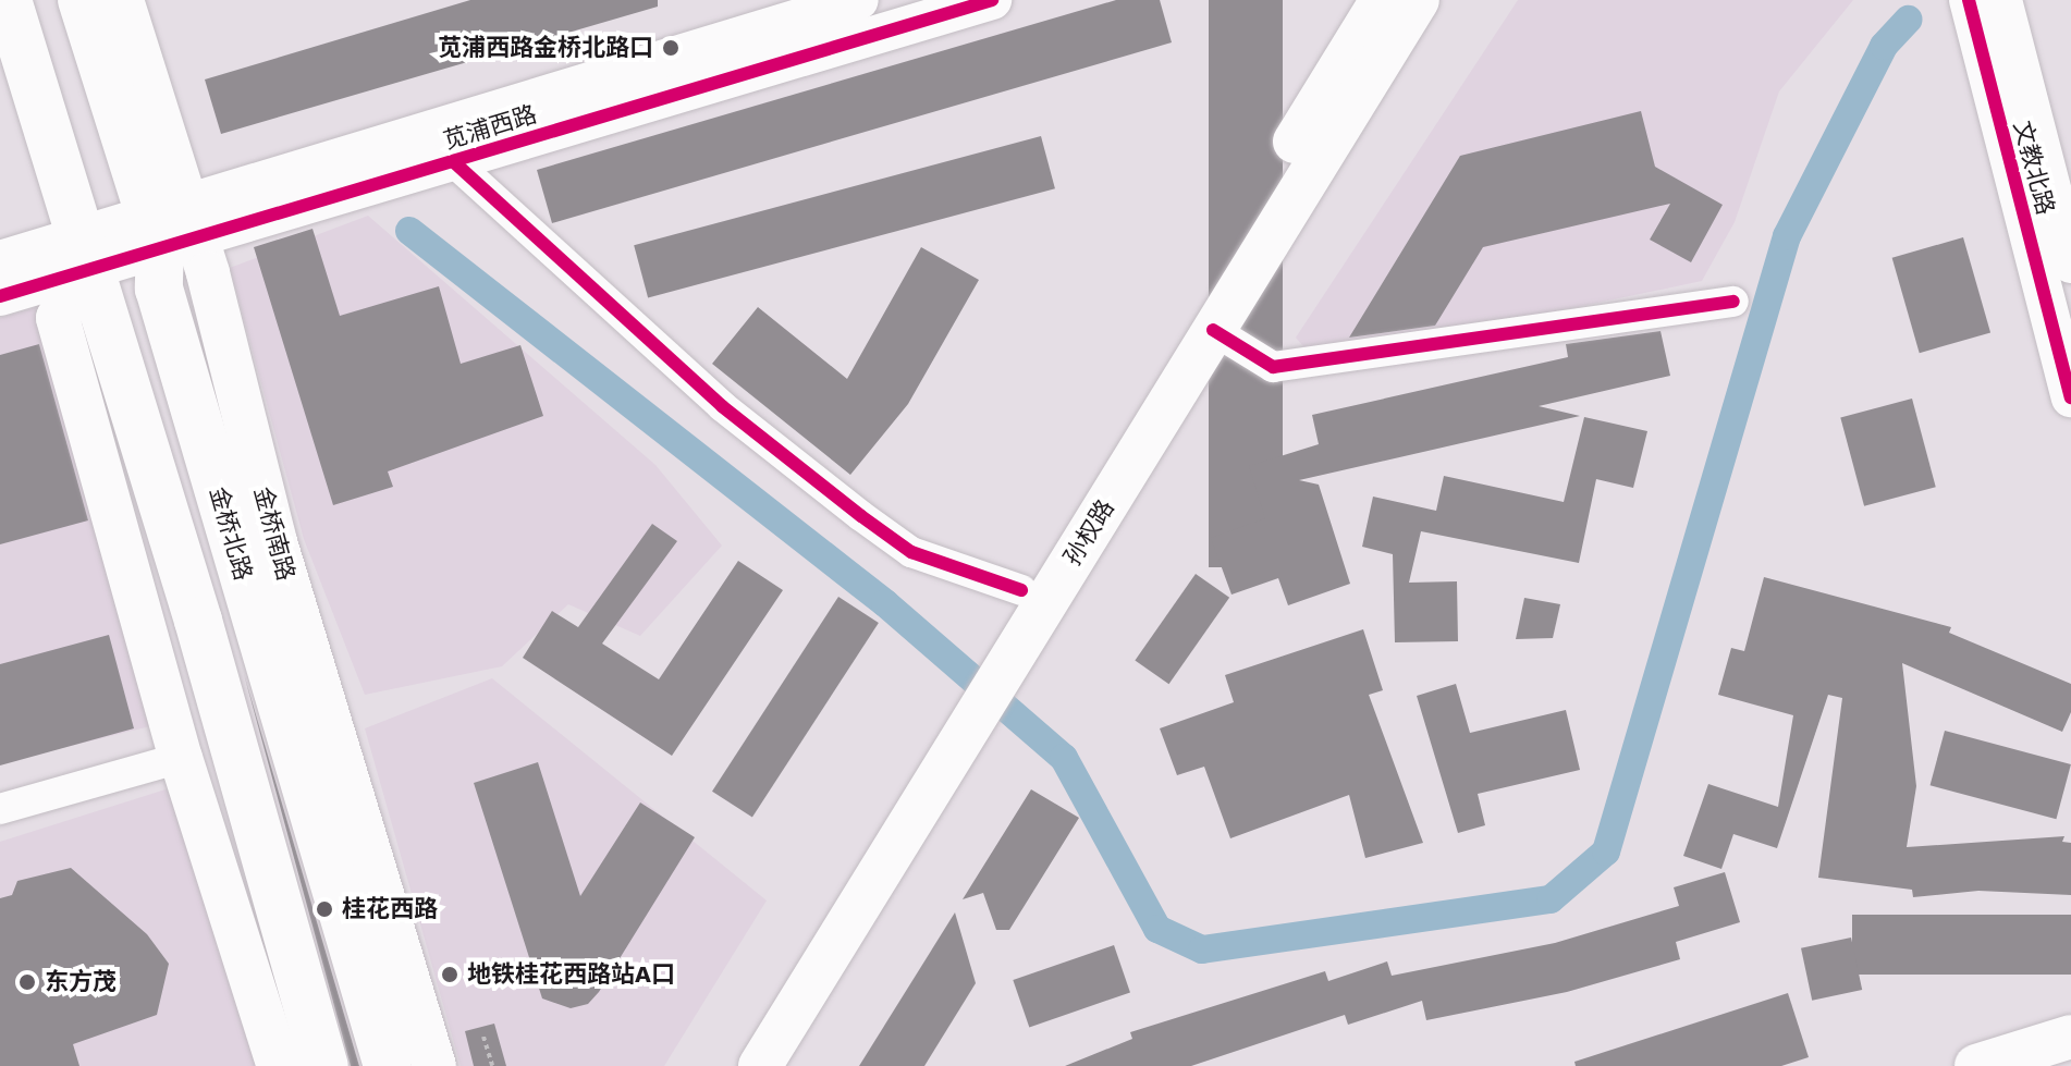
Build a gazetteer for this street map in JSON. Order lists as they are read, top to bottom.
{
  "streets": {
    "main road": ["孙权路", "金桥北路", "金桥南路"],
    "street": ["苋浦西路", "文教北路"]
  },
  "crossings": [
    ["苋浦西路", "金桥北路"],
    ["苋浦西路", "金桥南路"],
    ["金桥北路", "金桥南路"]
  ],
  "places": [
    "苋浦西路金桥北路口",
    "桂花西路",
    "地铁桂花西路站A口",
    "东方茂"
  ]
}
